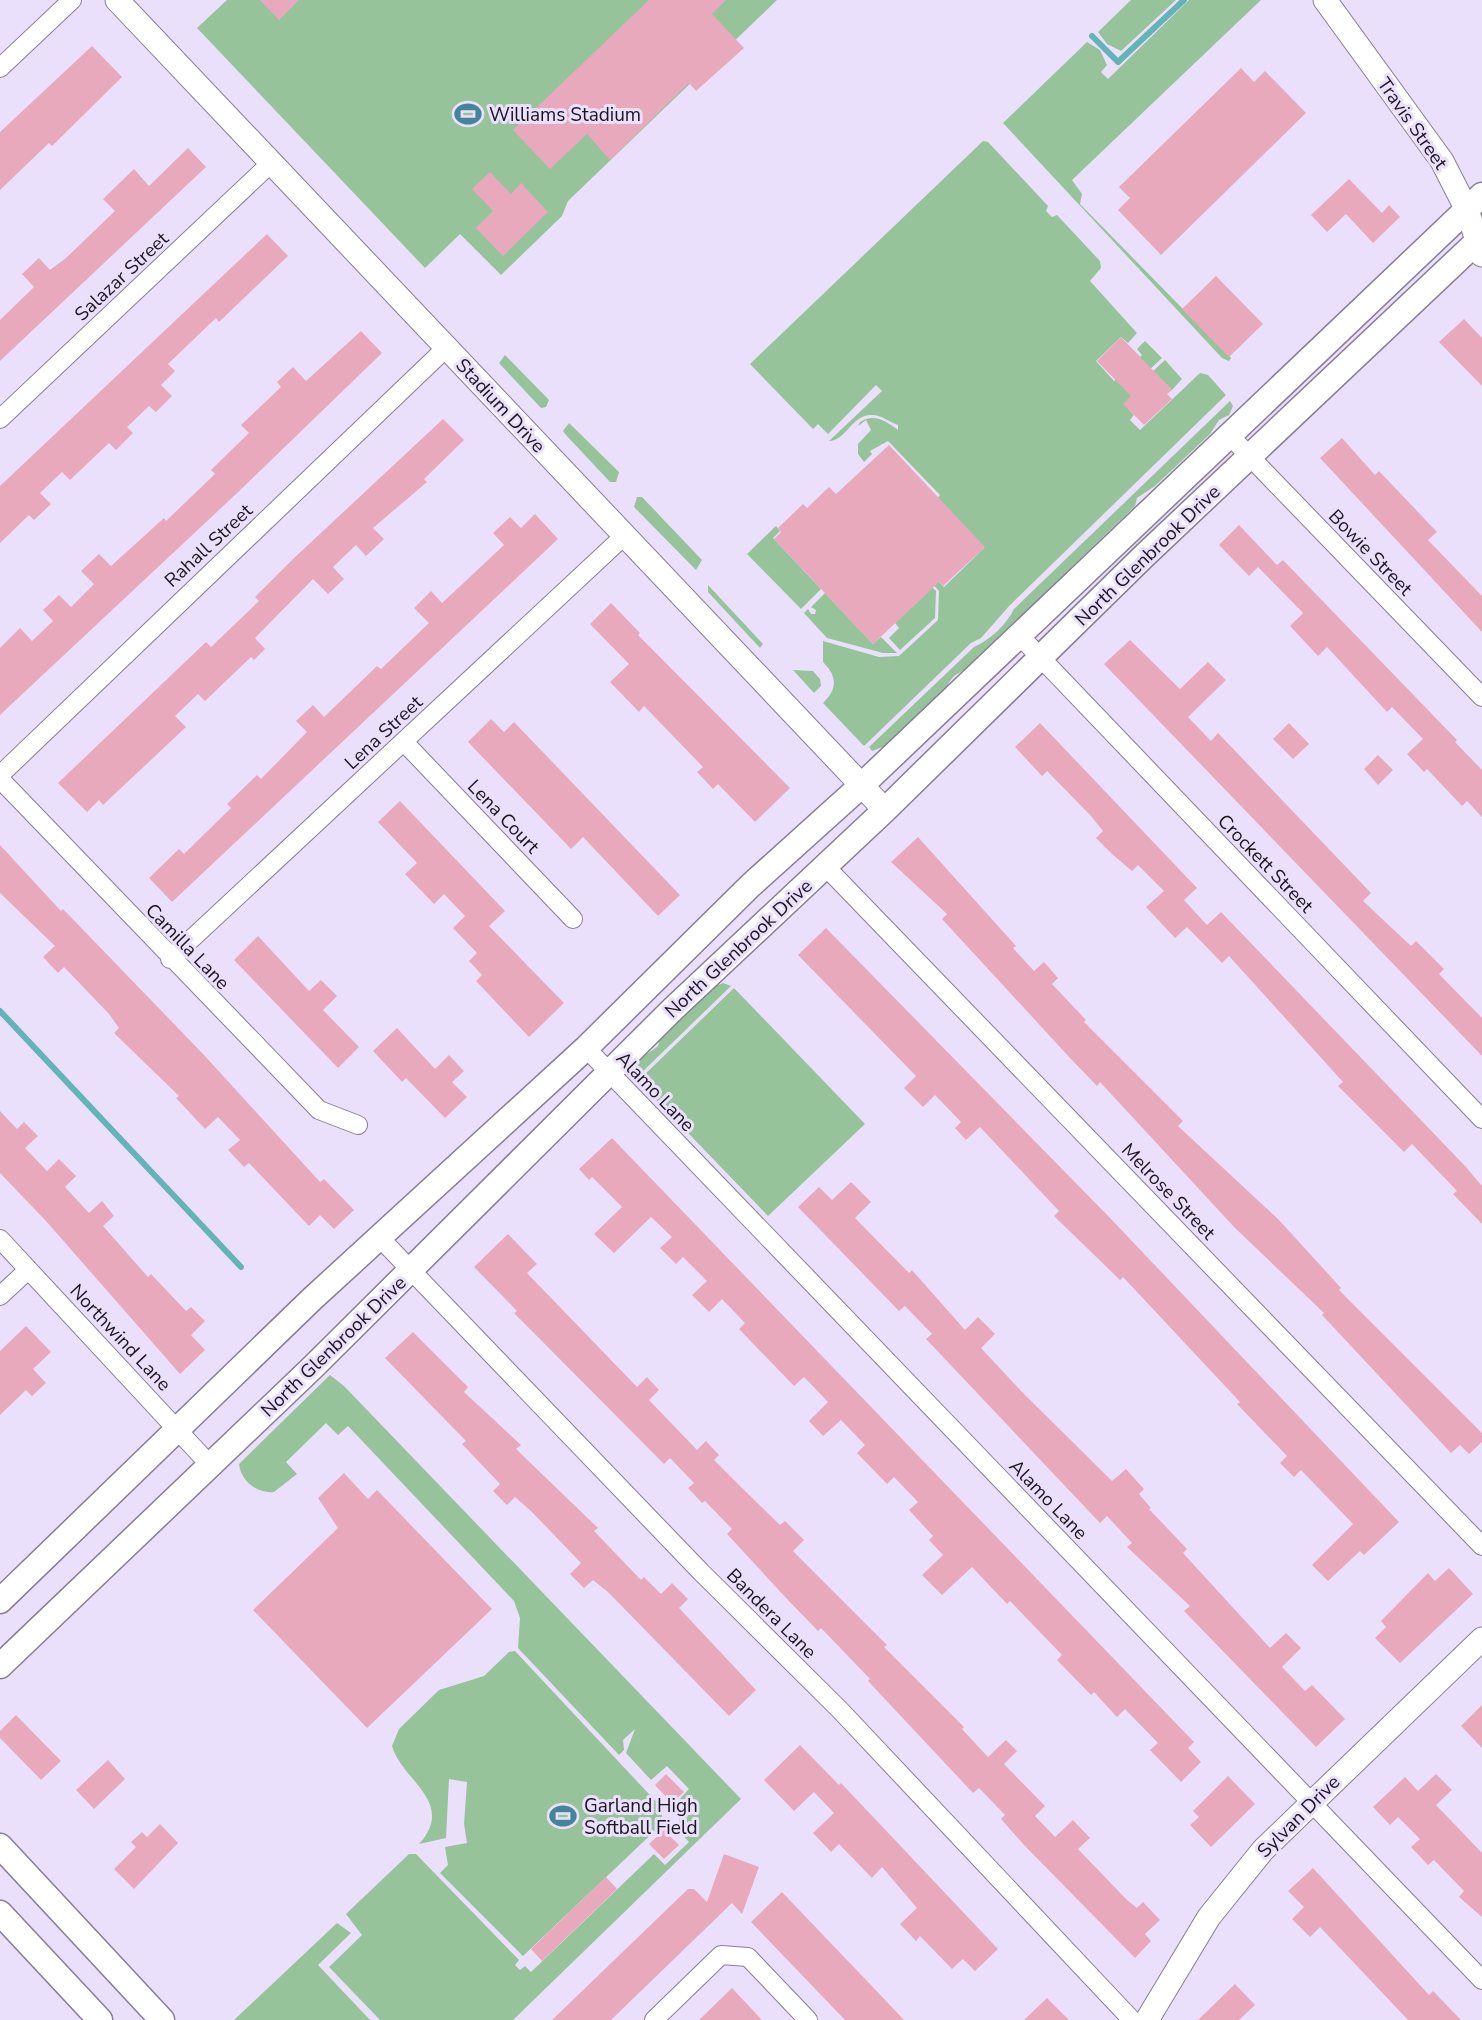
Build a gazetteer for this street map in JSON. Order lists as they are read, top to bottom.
{
  "streets": {
    "main road": ["North Glenbrook Drive"],
    "street": [
      "Travis Street",
      "Salazar Street",
      "Stadium Drive",
      "Rahall Street",
      "Bowie Street",
      "Lena Street",
      "Lena Court",
      "Crockett Street",
      "Camilla Lane",
      "Alamo Lane",
      "Melrose Street",
      "Northwind Lane",
      "Bandera Lane",
      "Sylvan Drive"
    ]
  },
  "crossings": [
    ["Travis Street", "North Glenbrook Drive"],
    ["Salazar Street", "Stadium Drive"],
    ["Stadium Drive", "Rahall Street"],
    ["Stadium Drive", "North Glenbrook Drive"],
    ["Stadium Drive", "Lena Street"],
    ["Rahall Street", "Camilla Lane"],
    ["Bowie Street", "North Glenbrook Drive"],
    ["North Glenbrook Drive", "Crockett Street"],
    ["North Glenbrook Drive", "Alamo Lane"],
    ["North Glenbrook Drive", "Melrose Street"],
    ["North Glenbrook Drive", "Northwind Lane"],
    ["North Glenbrook Drive", "Bandera Lane"],
    ["Lena Street", "Lena Court"],
    ["Lena Street", "Camilla Lane"],
    ["Alamo Lane", "Sylvan Drive"]
  ],
  "places": {
    "sports": ["Williams Stadium", "Garland High Softball Field"]
  }
}
